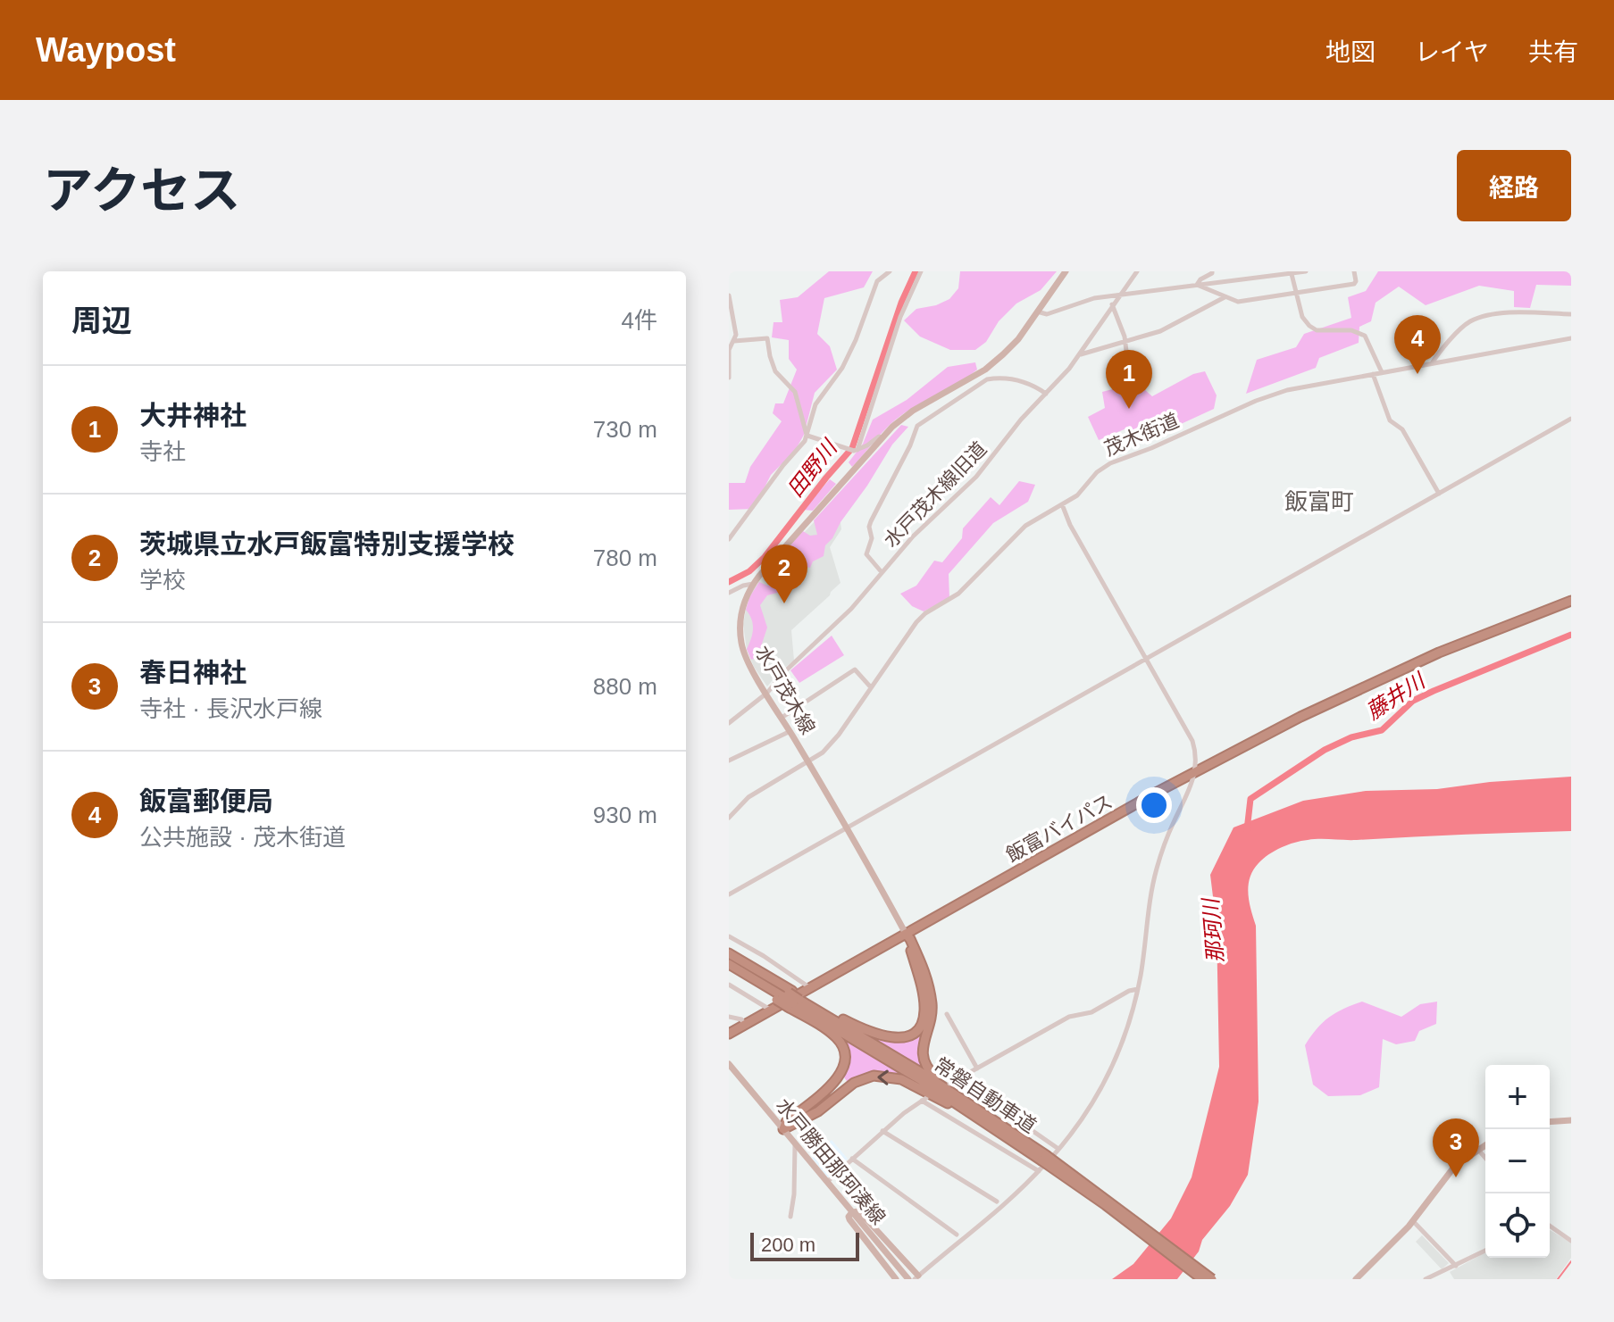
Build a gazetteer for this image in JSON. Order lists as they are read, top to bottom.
{
  "streets": {
    "highway": ["飯富バイパス", "常磐自動車道"],
    "main road": ["水戸茂木線", "水戸勝田那珂湊線"],
    "street": ["茂木街道", "水戸茂木線旧道"]
  },
  "crossings": [
    ["茂木街道", "水戸茂木線"],
    ["水戸茂木線旧道", "水戸茂木線"],
    ["水戸茂木線", "飯富バイパス"]
  ],
  "districts": ["飯富町"],
  "water": ["田野川", "藤井川", "那珂川"],
  "scale_bar": "200 m",
  "page": {
    "header": "Waypost",
    "nav": ["地図", "レイヤ", "共有"],
    "title": "アクセス",
    "buttons": "経路",
    "heading": ["周辺", "4件"],
    "pins": [
      "4",
      "1",
      "2",
      "3"
    ],
    "list": [
      {
        "mark": "1",
        "name": "大井神社",
        "note": "寺社",
        "value": "730 m"
      },
      {
        "mark": "2",
        "name": "茨城県立水戸飯富特別支援学校",
        "note": "学校",
        "value": "780 m"
      },
      {
        "mark": "3",
        "name": "春日神社",
        "note": "寺社 · 長沢水戸線",
        "value": "880 m"
      },
      {
        "mark": "4",
        "name": "飯富郵便局",
        "note": "公共施設 · 茂木街道",
        "value": "930 m"
      }
    ],
    "map_buttons": ["+", "−"],
    "scale": "200 m"
  }
}
